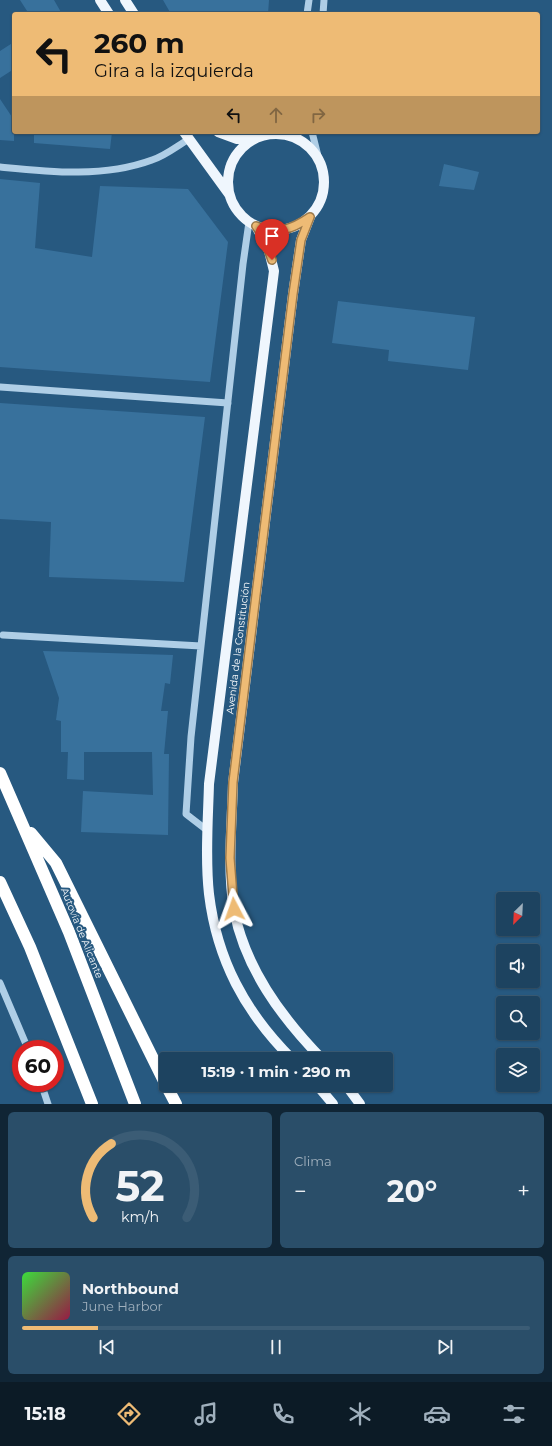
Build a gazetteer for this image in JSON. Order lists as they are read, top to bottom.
{
  "streets": {
    "highway": ["Autovía de Alicante"],
    "main road": ["Avenida de la Constitución"]
  },
  "north": "bottom left",
  "page": {
    "turn": ["260 m", "Gira a la izquierda"],
    "limit": "60",
    "trip": "15:19 · 1 min · 290 m",
    "tile": "Clima",
    "heat": ["−", "20°", "+"],
    "song": ["Northbound", "June Harbor"],
    "tabs": "15:18",
    "gauge": ["52", "km/h"]
  }
}
